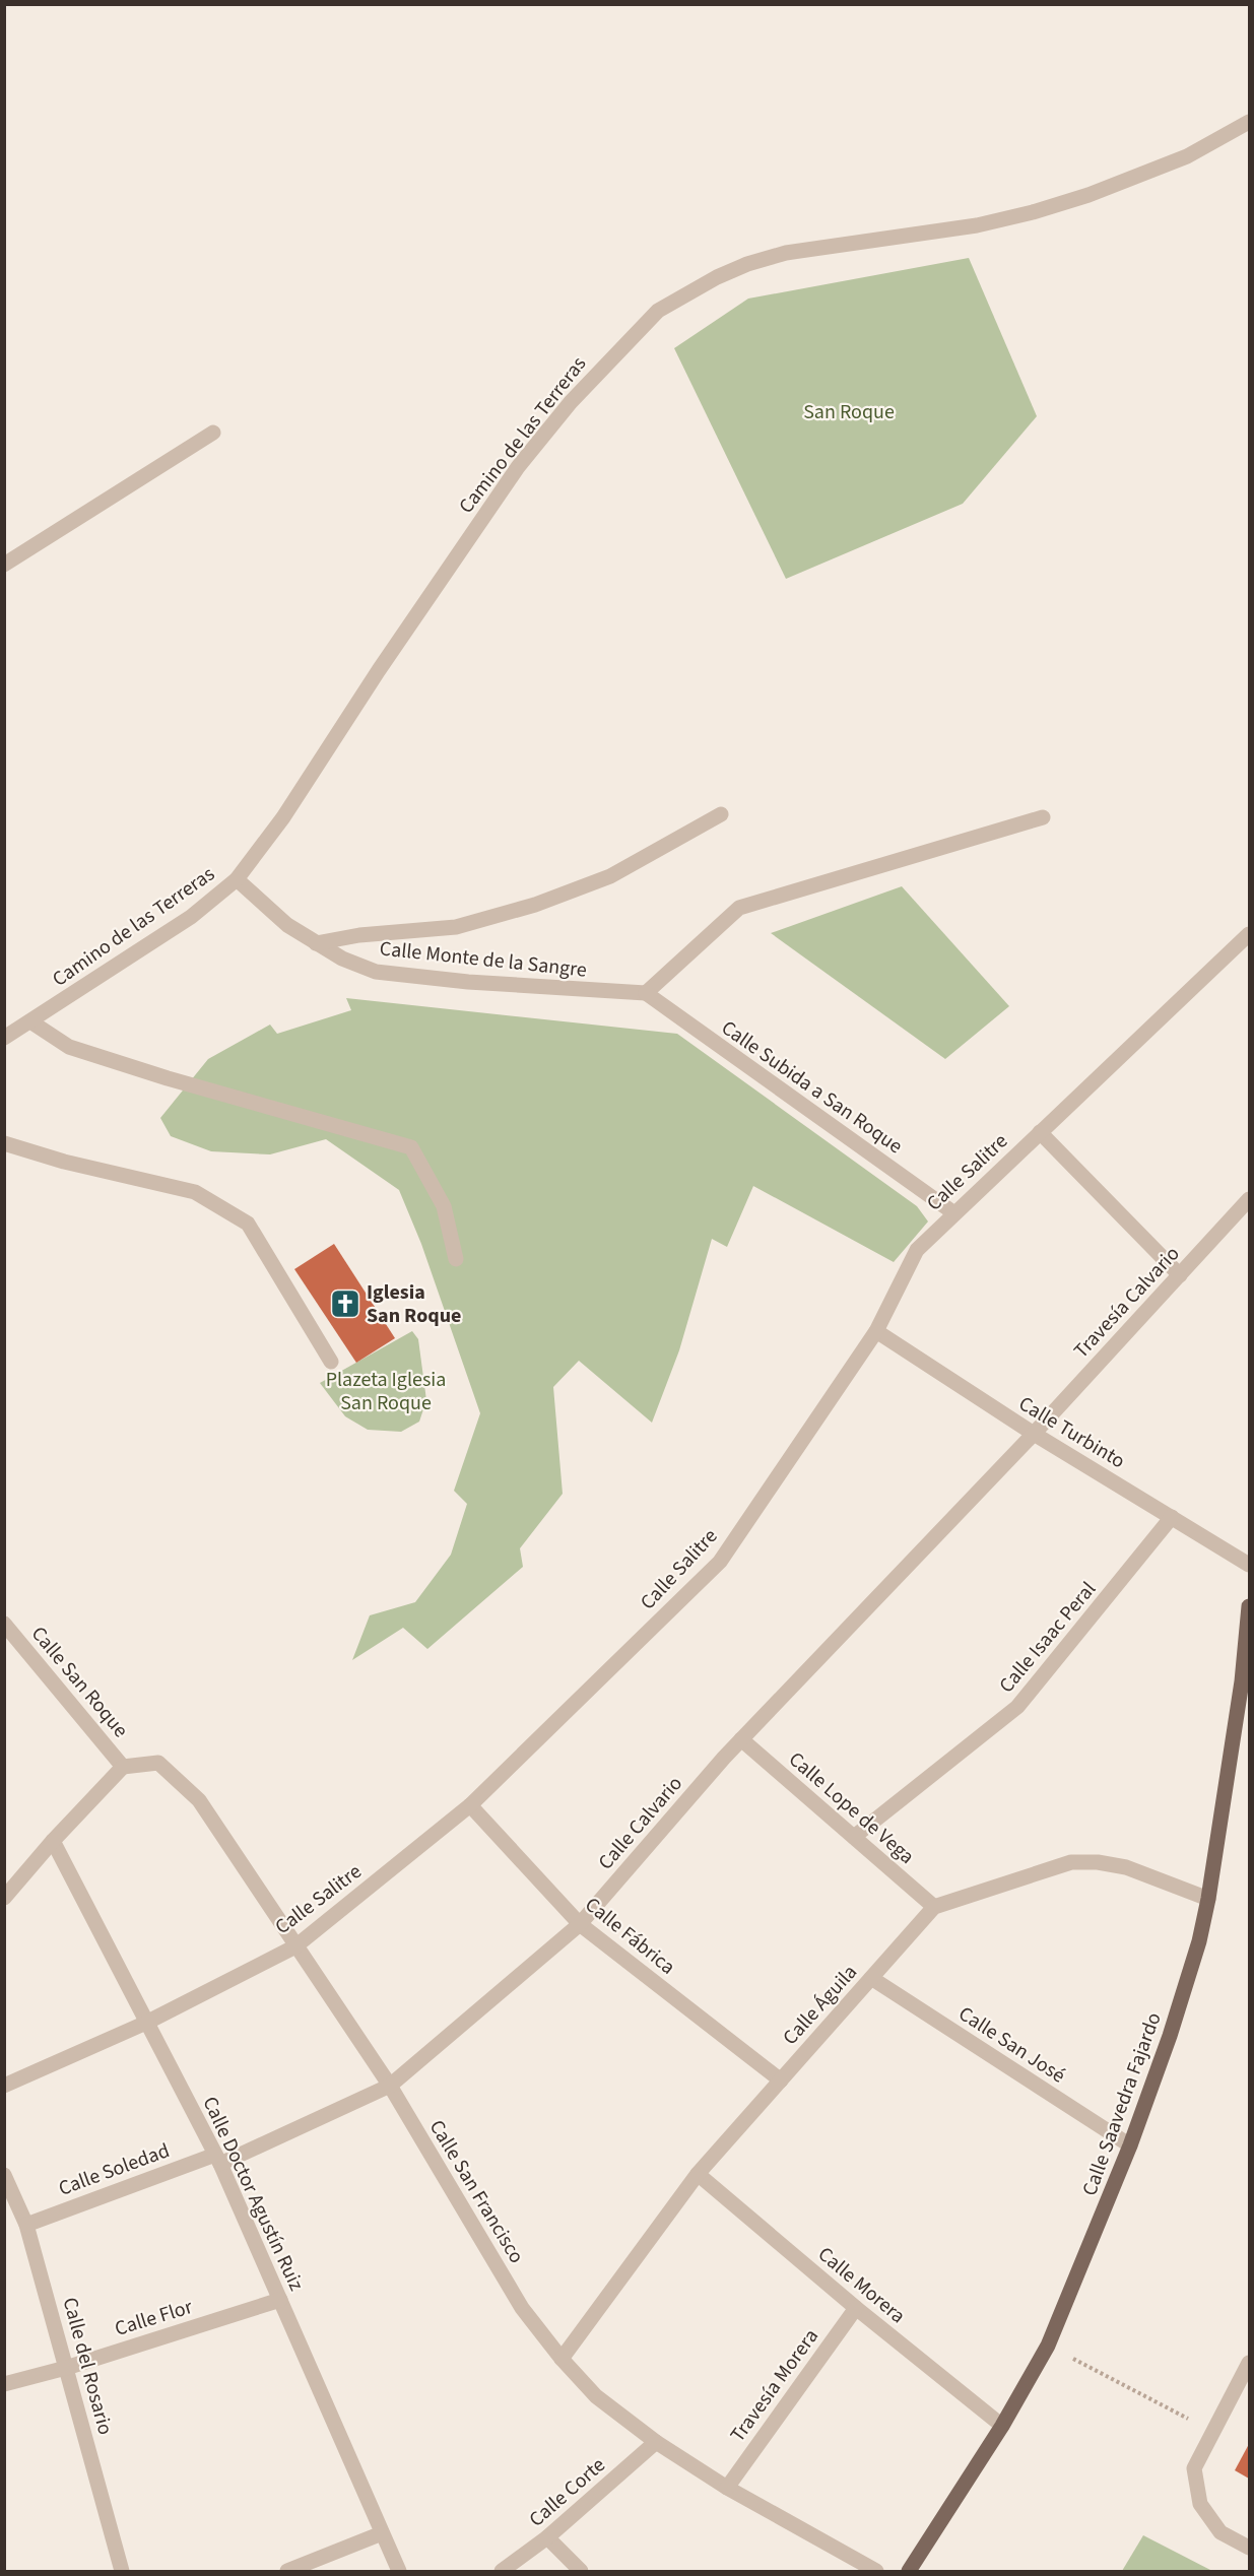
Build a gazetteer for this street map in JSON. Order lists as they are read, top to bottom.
{
  "streets": {
    "main road": ["Calle Saavedra Fajardo"],
    "street": [
      "Camino de las Terreras",
      "Calle Monte de la Sangre",
      "Calle Subida a San Roque",
      "Calle Salitre",
      "Travesía Calvario",
      "Calle Turbinto",
      "Calle Isaac Peral",
      "Calle San Roque",
      "Calle Lope de Vega",
      "Calle Calvario",
      "Calle Fábrica",
      "Calle Águila",
      "Calle San José",
      "Calle Soledad",
      "Calle San Francisco",
      "Calle Doctor Agustín Ruiz",
      "Calle Morera",
      "Calle Flor",
      "Calle del Rosario",
      "Travesía Morera",
      "Calle Corte"
    ]
  },
  "crossings": [
    ["Camino de las Terreras", "Calle Monte de la Sangre"],
    ["Calle Monte de la Sangre", "Calle Subida a San Roque"],
    ["Calle Subida a San Roque", "Calle Salitre"],
    ["Calle Salitre", "Calle Turbinto"],
    ["Calle Salitre", "Calle Fábrica"],
    ["Calle Salitre", "Calle San Francisco"],
    ["Calle Salitre", "Calle Doctor Agustín Ruiz"],
    ["Travesía Calvario", "Calle Turbinto"],
    ["Travesía Calvario", "Calle Calvario"],
    ["Calle Turbinto", "Calle Isaac Peral"],
    ["Calle Turbinto", "Calle Calvario"],
    ["Calle Isaac Peral", "Calle Lope de Vega"],
    ["Calle San Roque", "Calle San Francisco"],
    ["Calle Lope de Vega", "Calle Calvario"],
    ["Calle Lope de Vega", "Calle Águila"],
    ["Calle Calvario", "Calle Fábrica"],
    ["Calle Calvario", "Calle Soledad"],
    ["Calle Calvario", "Calle San Francisco"],
    ["Calle Calvario", "Calle Doctor Agustín Ruiz"],
    ["Calle Fábrica", "Calle Águila"],
    ["Calle Águila", "Calle San José"],
    ["Calle Águila", "Calle San Francisco"],
    ["Calle Águila", "Calle Morera"],
    ["Calle San José", "Calle Saavedra Fajardo"],
    ["Calle Saavedra Fajardo", "Calle Morera"],
    ["Calle Soledad", "Calle Doctor Agustín Ruiz"],
    ["Calle Soledad", "Calle del Rosario"],
    ["Calle San Francisco", "Travesía Morera"],
    ["Calle San Francisco", "Calle Corte"],
    ["Calle Doctor Agustín Ruiz", "Calle Flor"],
    ["Calle Morera", "Travesía Morera"],
    ["Calle Flor", "Calle del Rosario"]
  ],
  "parks": ["San Roque", "Plazeta Iglesia San Roque"],
  "places": {
    "church": ["Iglesia San Roque"]
  }
}
